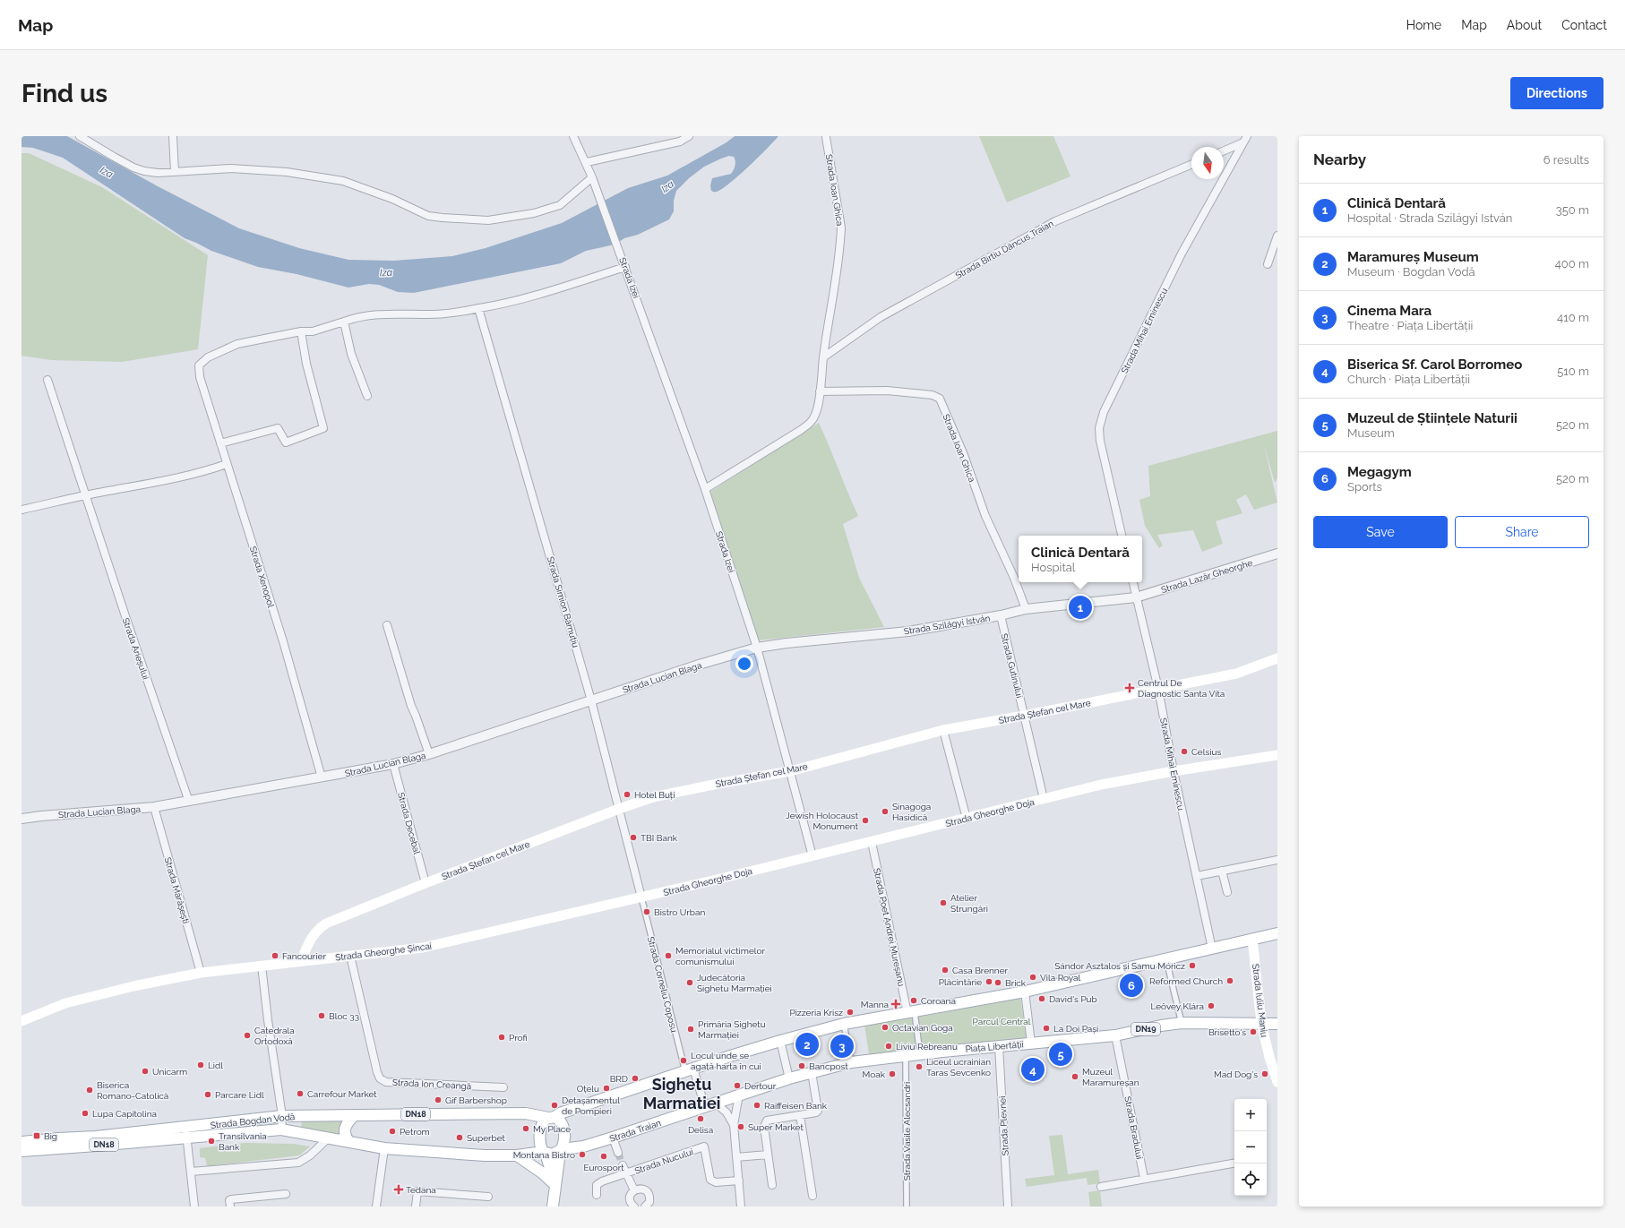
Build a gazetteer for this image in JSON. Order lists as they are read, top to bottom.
{
  "streets": {
    "main road": [
      "Strada Ștefan cel Mare",
      "Strada Gheorghe Doja",
      "Strada Gheorghe Șincai",
      "Strada Iuliu Maniu",
      "DN19",
      "Piața Libertății",
      "DN18",
      "Strada Bogdan Vodă",
      "Strada Traian"
    ],
    "street": [
      "Strada Ioan Ghica",
      "Strada Birtiu Dăncus Traian",
      "Strada Izei",
      "Strada Mihai Eminescu",
      "Strada Lazăr Gheorghe",
      "Strada Xenopol",
      "Strada Simion Bărnuțiu",
      "Strada Szilágyi István",
      "Strada Arieșului",
      "Strada Gutinului",
      "Strada Lucian Blaga",
      "Strada Decebal",
      "Strada Mărășești",
      "Strada Poet Andrei Mureșanu",
      "Strada Corneliu Coposu",
      "Strada Ion Creangă",
      "Strada Plevnei",
      "Strada Bradului",
      "Strada Vasile Alecsandri",
      "Strada Nucului"
    ]
  },
  "crossings": [
    ["Strada Ioan Ghica", "Strada Birtiu Dăncus Traian"],
    ["Strada Ioan Ghica", "Strada Izei"],
    ["Strada Ioan Ghica", "Strada Szilágyi István"],
    ["Strada Izei", "Strada Szilágyi István"],
    ["Strada Izei", "Strada Lucian Blaga"],
    ["Strada Izei", "Strada Ștefan cel Mare"],
    ["Strada Izei", "Strada Gheorghe Doja"],
    ["Strada Mihai Eminescu", "Strada Lazăr Gheorghe"],
    ["Strada Mihai Eminescu", "Strada Szilágyi István"],
    ["Strada Mihai Eminescu", "Strada Ștefan cel Mare"],
    ["Strada Mihai Eminescu", "Strada Gheorghe Doja"],
    ["Strada Lazăr Gheorghe", "Strada Szilágyi István"],
    ["Strada Xenopol", "Strada Lucian Blaga"],
    ["Strada Simion Bărnuțiu", "Strada Lucian Blaga"],
    ["Strada Simion Bărnuțiu", "Strada Ștefan cel Mare"],
    ["Strada Simion Bărnuțiu", "Strada Gheorghe Doja"],
    ["Strada Simion Bărnuțiu", "Strada Gheorghe Șincai"],
    ["Strada Simion Bărnuțiu", "Strada Corneliu Coposu"],
    ["Strada Szilágyi István", "Strada Gutinului"],
    ["Strada Szilágyi István", "Strada Lucian Blaga"],
    ["Strada Arieșului", "Strada Lucian Blaga"],
    ["Strada Gutinului", "Strada Ștefan cel Mare"],
    ["Strada Gutinului", "Strada Gheorghe Doja"],
    ["Strada Lucian Blaga", "Strada Decebal"],
    ["Strada Lucian Blaga", "Strada Mărășești"],
    ["Strada Ștefan cel Mare", "Strada Decebal"],
    ["Strada Ștefan cel Mare", "Strada Gheorghe Șincai"],
    ["Strada Gheorghe Doja", "Strada Poet Andrei Mureșanu"],
    ["Strada Gheorghe Doja", "Strada Gheorghe Șincai"],
    ["Strada Gheorghe Doja", "Strada Corneliu Coposu"],
    ["Strada Mărășești", "Strada Gheorghe Șincai"],
    ["Strada Gheorghe Șincai", "Strada Corneliu Coposu"],
    ["Strada Gheorghe Șincai", "Strada Ion Creangă"],
    ["Strada Iuliu Maniu", "DN19"],
    ["DN19", "Piața Libertății"],
    ["DN19", "Strada Bradului"],
    ["Piața Libertății", "Strada Plevnei"],
    ["Piața Libertății", "Strada Traian"],
    ["Piața Libertății", "Strada Vasile Alecsandri"],
    ["DN18", "Strada Bogdan Vodă"],
    ["DN18", "Strada Traian"],
    ["Strada Bogdan Vodă", "Strada Traian"]
  ],
  "districts": ["Sighetu Marmatiei"],
  "water": ["Iza"],
  "parks": ["Parcul Central"],
  "places": {
    "health": ["Centrul De Diagnostic Santa Vita", "Manna", "Tedana"],
    "other": [
      "Celsius",
      "Hotel Buți",
      "Sinagoga Hasidică",
      "Jewish Holocaust Monument",
      "TBI Bank",
      "Atelier Strungări",
      "Bistro Urban",
      "Fancourier",
      "Memorialul victimelor comunismului",
      "Sándor Asztalos și Samu Móricz",
      "Casa Brenner",
      "Vila Royal",
      "Reformed Church",
      "Plăcintărie",
      "Judecătoria Sighetu Marmației",
      "Brick",
      "David's Pub",
      "Coroana",
      "Leövey Klára",
      "Pizzeria Krisz",
      "Bloc 33",
      "Octavian Goga",
      "La Doi Pași",
      "Primăria Sighetu Marmației",
      "Brisetto's",
      "Catedrala Ortodoxă",
      "Profi",
      "Liviu Rebreanu",
      "Locul unde se agață harta în cui",
      "Lidl",
      "Bancpost",
      "Liceul ucrainian Taras Sevcenko",
      "Unicarm",
      "Moak",
      "Mad Dog's",
      "Muzeul Maramureșan",
      "BRD",
      "Dertour",
      "Oțelu",
      "Biserica Romano-Catolică",
      "Carrefour Market",
      "Parcare Lidl",
      "Gif Barbershop",
      "Detașamentul de Pompieri",
      "Raiffeisen Bank",
      "Lupa Capitolina",
      "Delisa",
      "Super Market",
      "My Place",
      "Petrom",
      "Superbet",
      "Transilvania Bank",
      "Montana Bistro",
      "Eurosport"
    ],
    "transit": ["Big"]
  },
  "north": "bottom",
  "page": {
    "header": "Map",
    "nav": [
      "Home",
      "Map",
      "About",
      "Contact"
    ],
    "buttons": [
      "Directions",
      ["Save", "Share"]
    ],
    "title": "Find us",
    "heading": ["Nearby", "6 results"],
    "list": [
      {
        "mark": "1",
        "name": "Clinică Dentară",
        "note": "Hospital · Strada Szilágyi István",
        "value": "350 m"
      },
      {
        "mark": "2",
        "name": "Maramureș Museum",
        "note": "Museum · Bogdan Vodă",
        "value": "400 m"
      },
      {
        "mark": "3",
        "name": "Cinema Mara",
        "note": "Theatre · Piața Libertății",
        "value": "410 m"
      },
      {
        "mark": "4",
        "name": "Biserica Sf. Carol Borromeo",
        "note": "Church · Piața Libertății",
        "value": "510 m"
      },
      {
        "mark": "5",
        "name": "Muzeul de Științele Naturii",
        "note": "Museum",
        "value": "520 m"
      },
      {
        "mark": "6",
        "name": "Megagym",
        "note": "Sports",
        "value": "520 m"
      }
    ],
    "popup": ["Clinică Dentară", "Hospital"],
    "pins": [
      "1",
      "6",
      "2",
      "3",
      "5",
      "4"
    ],
    "map_buttons": ["+", "−"]
  }
}
